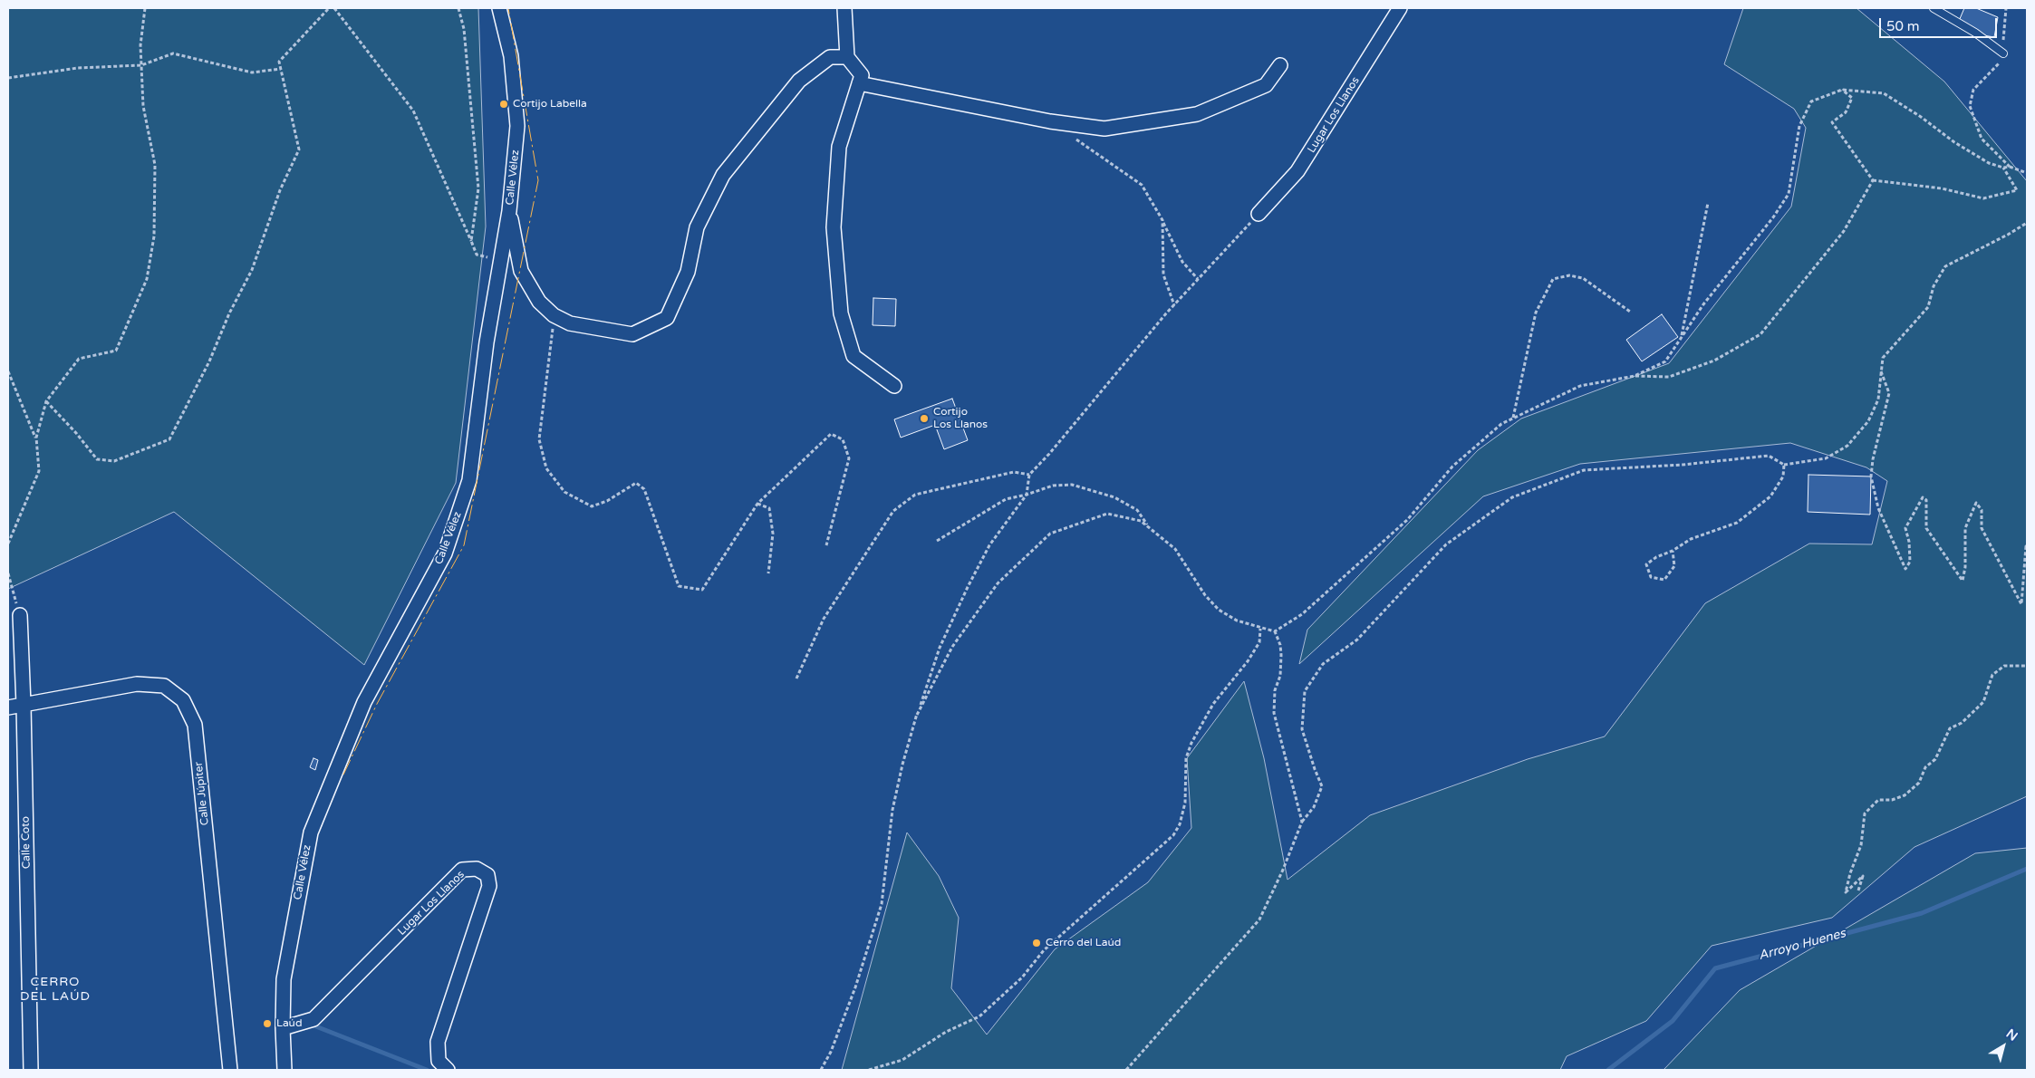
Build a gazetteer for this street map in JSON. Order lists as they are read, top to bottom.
{
  "streets": {
    "street": [
      "Lugar Los Llanos",
      "Calle Vélez",
      "Calle Júpiter",
      "Calle Coto"
    ]
  },
  "crossings": [
    ["Lugar Los Llanos", "Calle Vélez"],
    ["Calle Júpiter", "Calle Coto"]
  ],
  "districts": ["CERRO DEL LAÚD"],
  "water": ["Arroyo Huenes"],
  "places": [
    "Cortijo Labella",
    "Cortijo Los Llanos",
    "Cerro del Laúd",
    "Laúd"
  ],
  "scale_bar": "50 m",
  "north": "top right"
}
